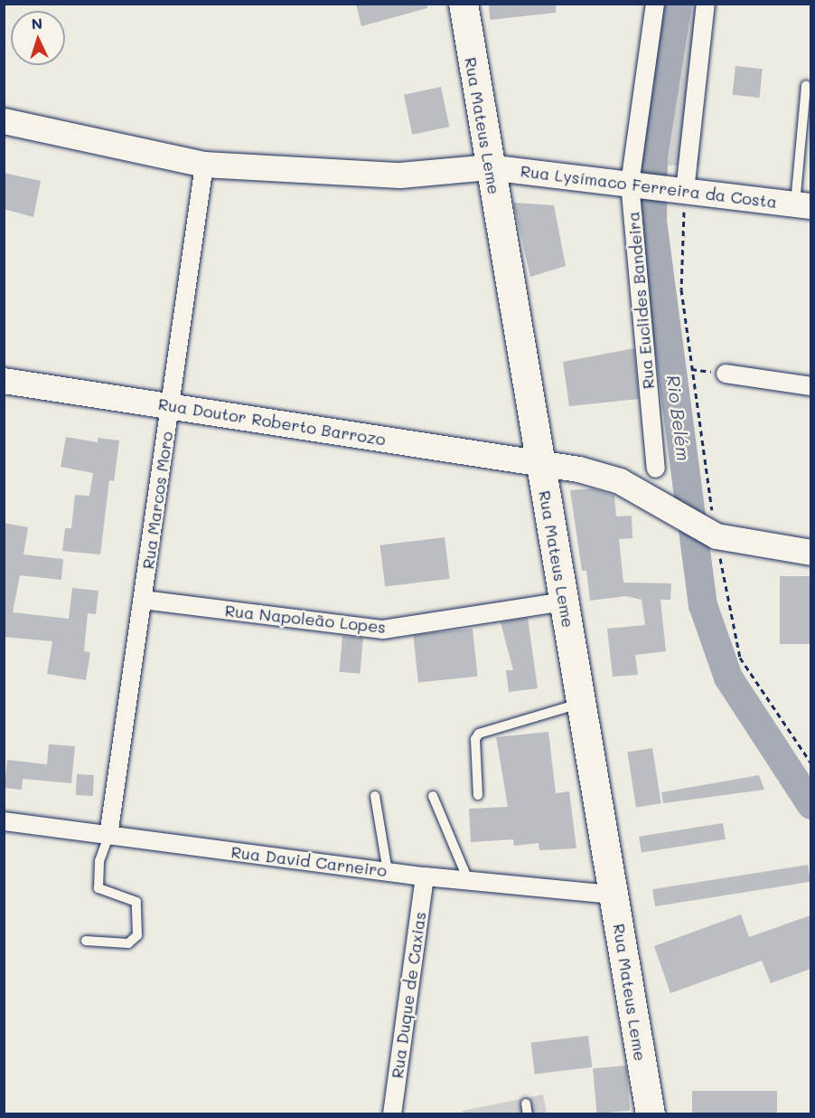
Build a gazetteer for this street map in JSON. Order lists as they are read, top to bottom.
{
  "streets": {
    "main road": ["Rua Mateus Leme", "Rua Lysímaco Ferreira da Costa", "Rua Doutor Roberto Barrozo"],
    "street": [
      "Rua Euclides Bandeira",
      "Rua Marcos Moro",
      "Rua Napoleão Lopes",
      "Rua David Carneiro",
      "Rua Duque de Caxias"
    ]
  },
  "crossings": [
    ["Rua Mateus Leme", "Rua Lysímaco Ferreira da Costa"],
    ["Rua Mateus Leme", "Rua Doutor Roberto Barrozo"],
    ["Rua Mateus Leme", "Rua Napoleão Lopes"],
    ["Rua Mateus Leme", "Rua David Carneiro"],
    ["Rua Lysímaco Ferreira da Costa", "Rua Euclides Bandeira"],
    ["Rua Lysímaco Ferreira da Costa", "Rua Marcos Moro"],
    ["Rua Doutor Roberto Barrozo", "Rua Marcos Moro"],
    ["Rua Marcos Moro", "Rua Napoleão Lopes"],
    ["Rua Marcos Moro", "Rua David Carneiro"],
    ["Rua David Carneiro", "Rua Duque de Caxias"]
  ],
  "water": ["Rio Belém"],
  "north": "top"
}
